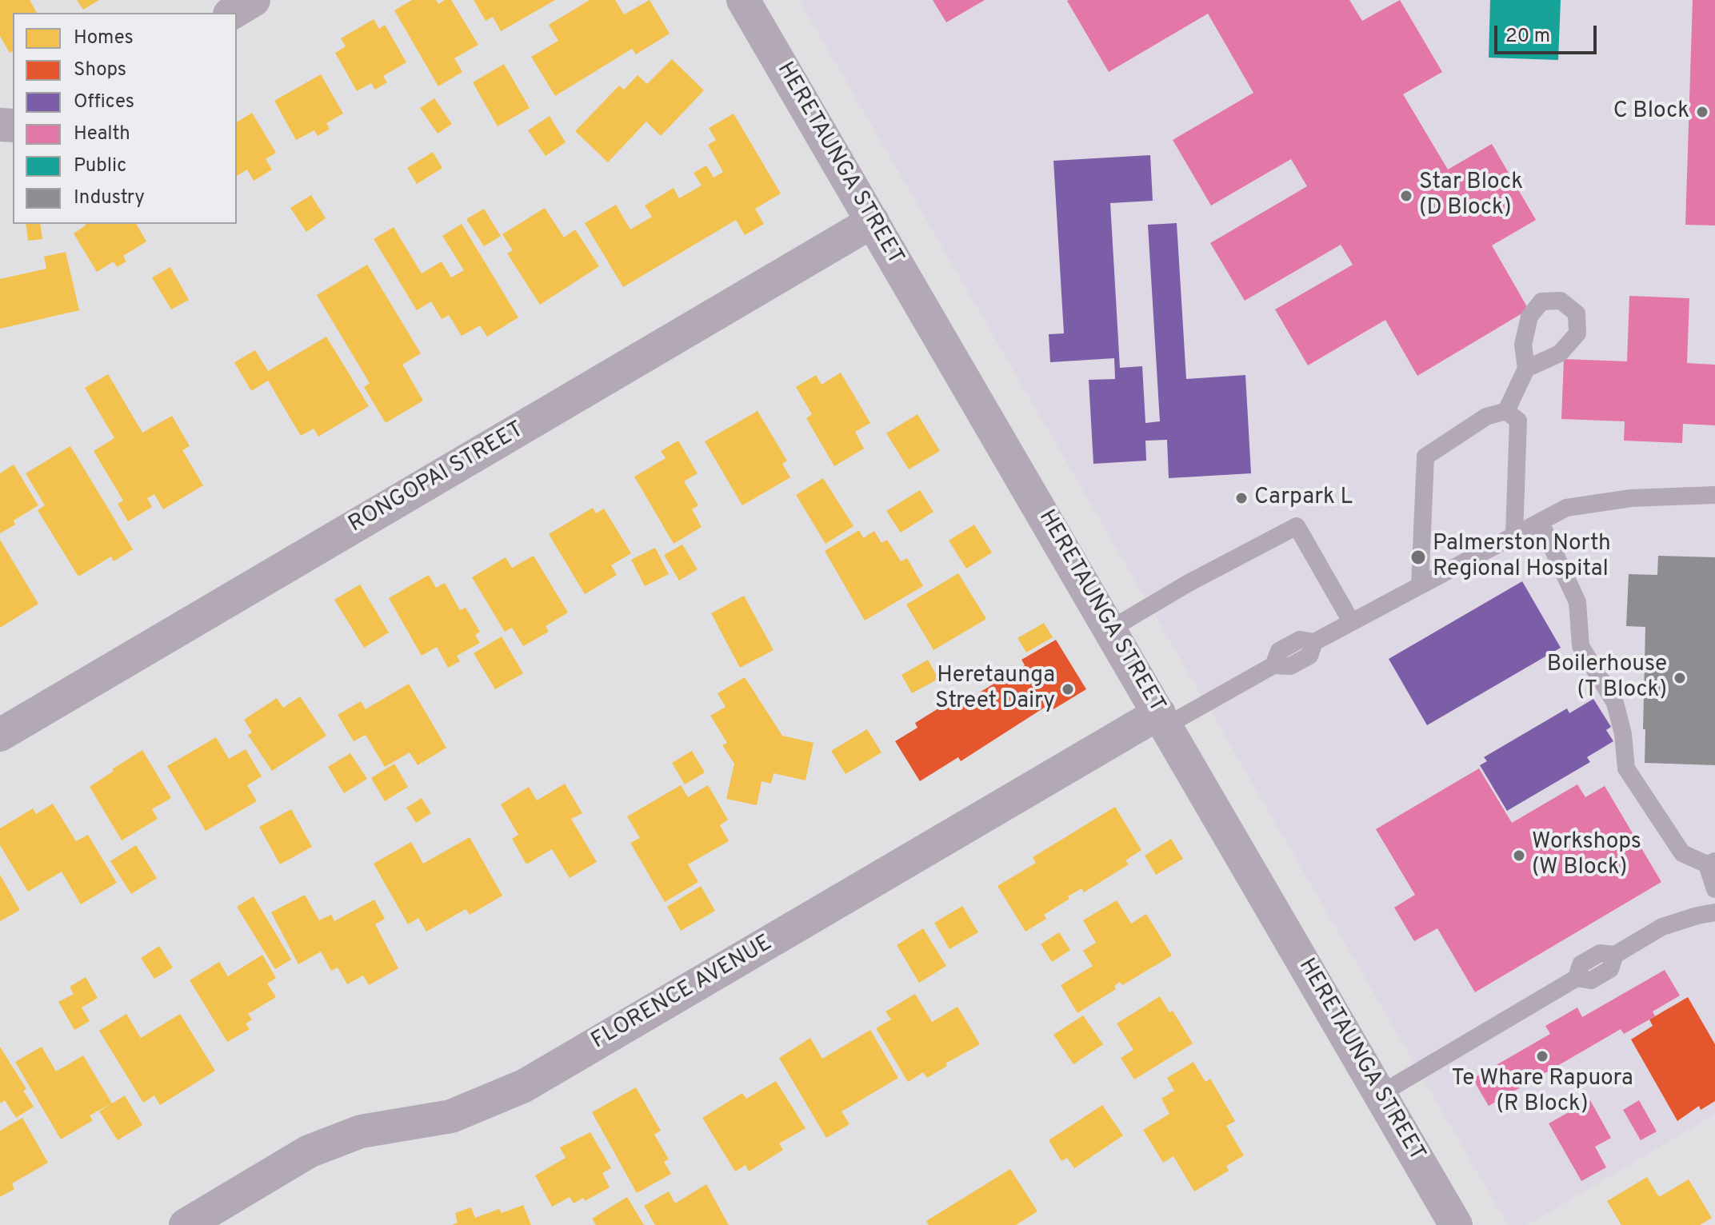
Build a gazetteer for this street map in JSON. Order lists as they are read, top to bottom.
{
  "streets": {
    "street": ["HERETAUNGA STREET", "RONGOPAI STREET", "FLORENCE AVENUE"]
  },
  "crossings": [
    ["HERETAUNGA STREET", "RONGOPAI STREET"],
    ["HERETAUNGA STREET", "FLORENCE AVENUE"]
  ],
  "places": [
    "C Block",
    "Star Block (D Block)",
    "Carpark L",
    "Palmerston North Regional Hospital",
    "Boilerhouse (T Block)",
    "Heretaunga Street Dairy",
    "Workshops (W Block)",
    "Te Whare Rapuora (R Block)"
  ],
  "legend": [
    "Homes",
    "Shops",
    "Offices",
    "Health",
    "Public",
    "Industry"
  ],
  "scale_bar": "20 m"
}
